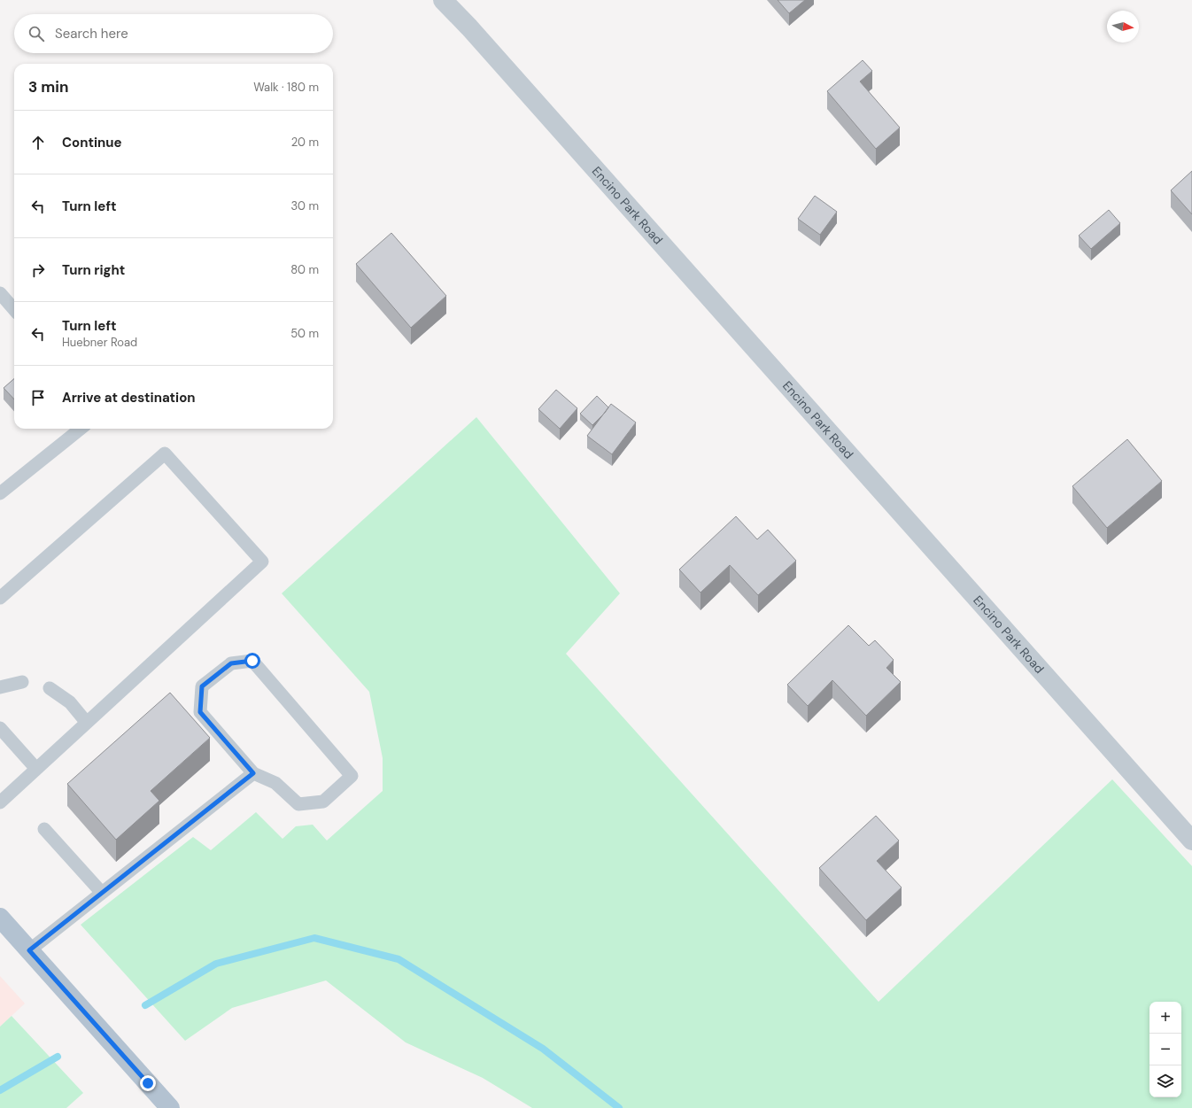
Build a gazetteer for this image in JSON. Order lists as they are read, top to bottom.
{
  "streets": {
    "street": ["Encino Park Road"]
  },
  "north": "right",
  "page": {
    "search": "Search here",
    "heading": ["3 min", "Walk · 180 m"],
    "list": [
      ["Continue", "20 m"],
      ["Turn left", "30 m"],
      ["Turn right", "80 m"],
      ["Turn left", "Huebner Road", "50 m"],
      "Arrive at destination"
    ],
    "map_buttons": ["+", "−"]
  }
}
